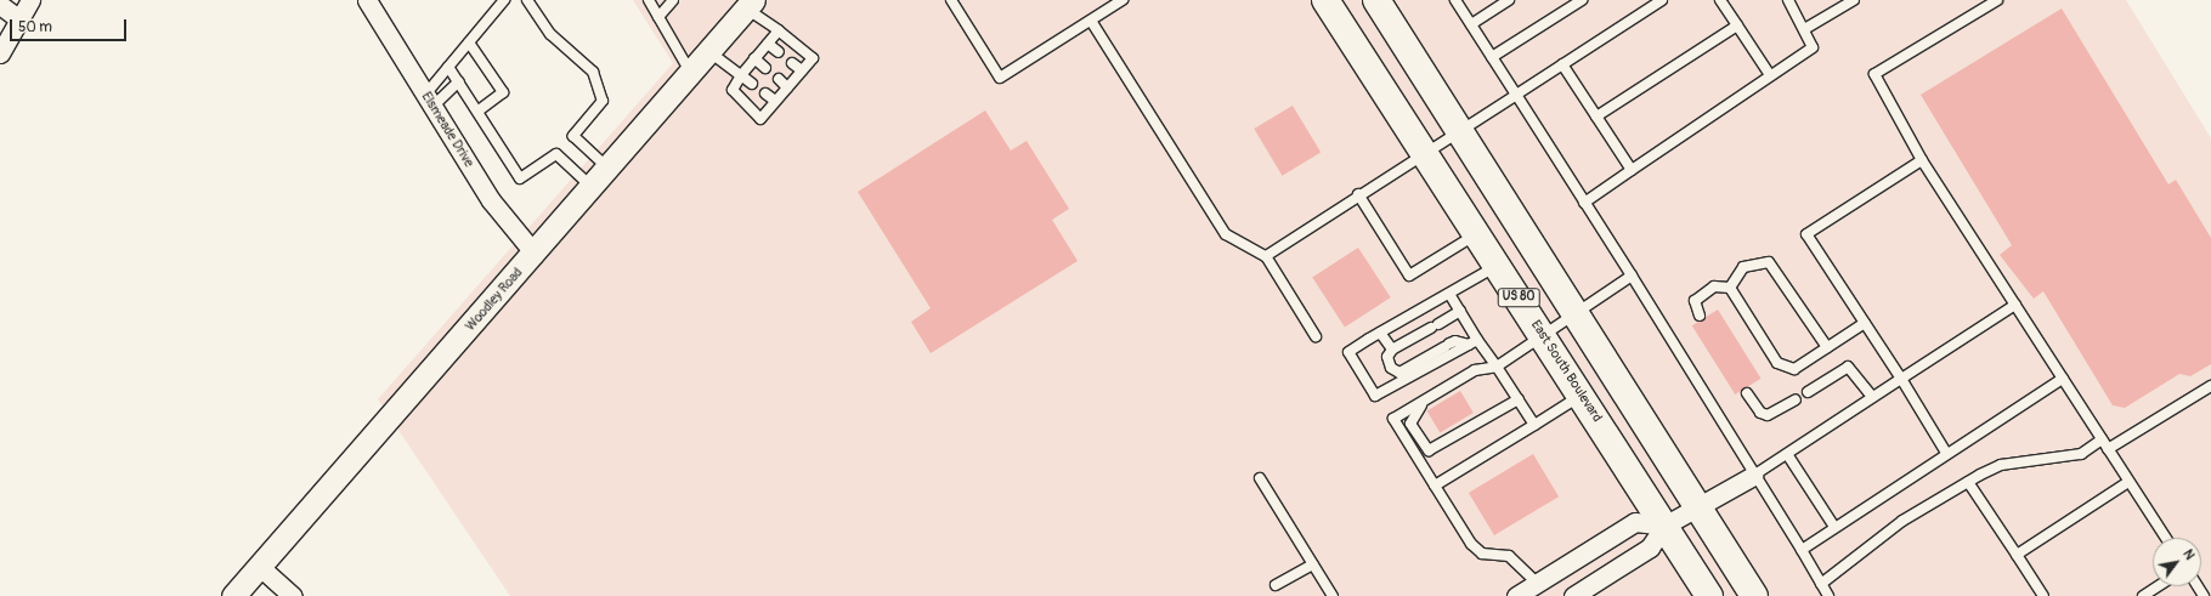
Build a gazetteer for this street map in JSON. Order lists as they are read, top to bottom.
{
  "streets": {
    "highway": ["US 80", "East South Boulevard"],
    "street": ["Elsmeade Drive", "Woodley Road"]
  },
  "crossings": [
    ["Elsmeade Drive", "Woodley Road"]
  ],
  "scale_bar": "50 m",
  "north": "top right"
}
